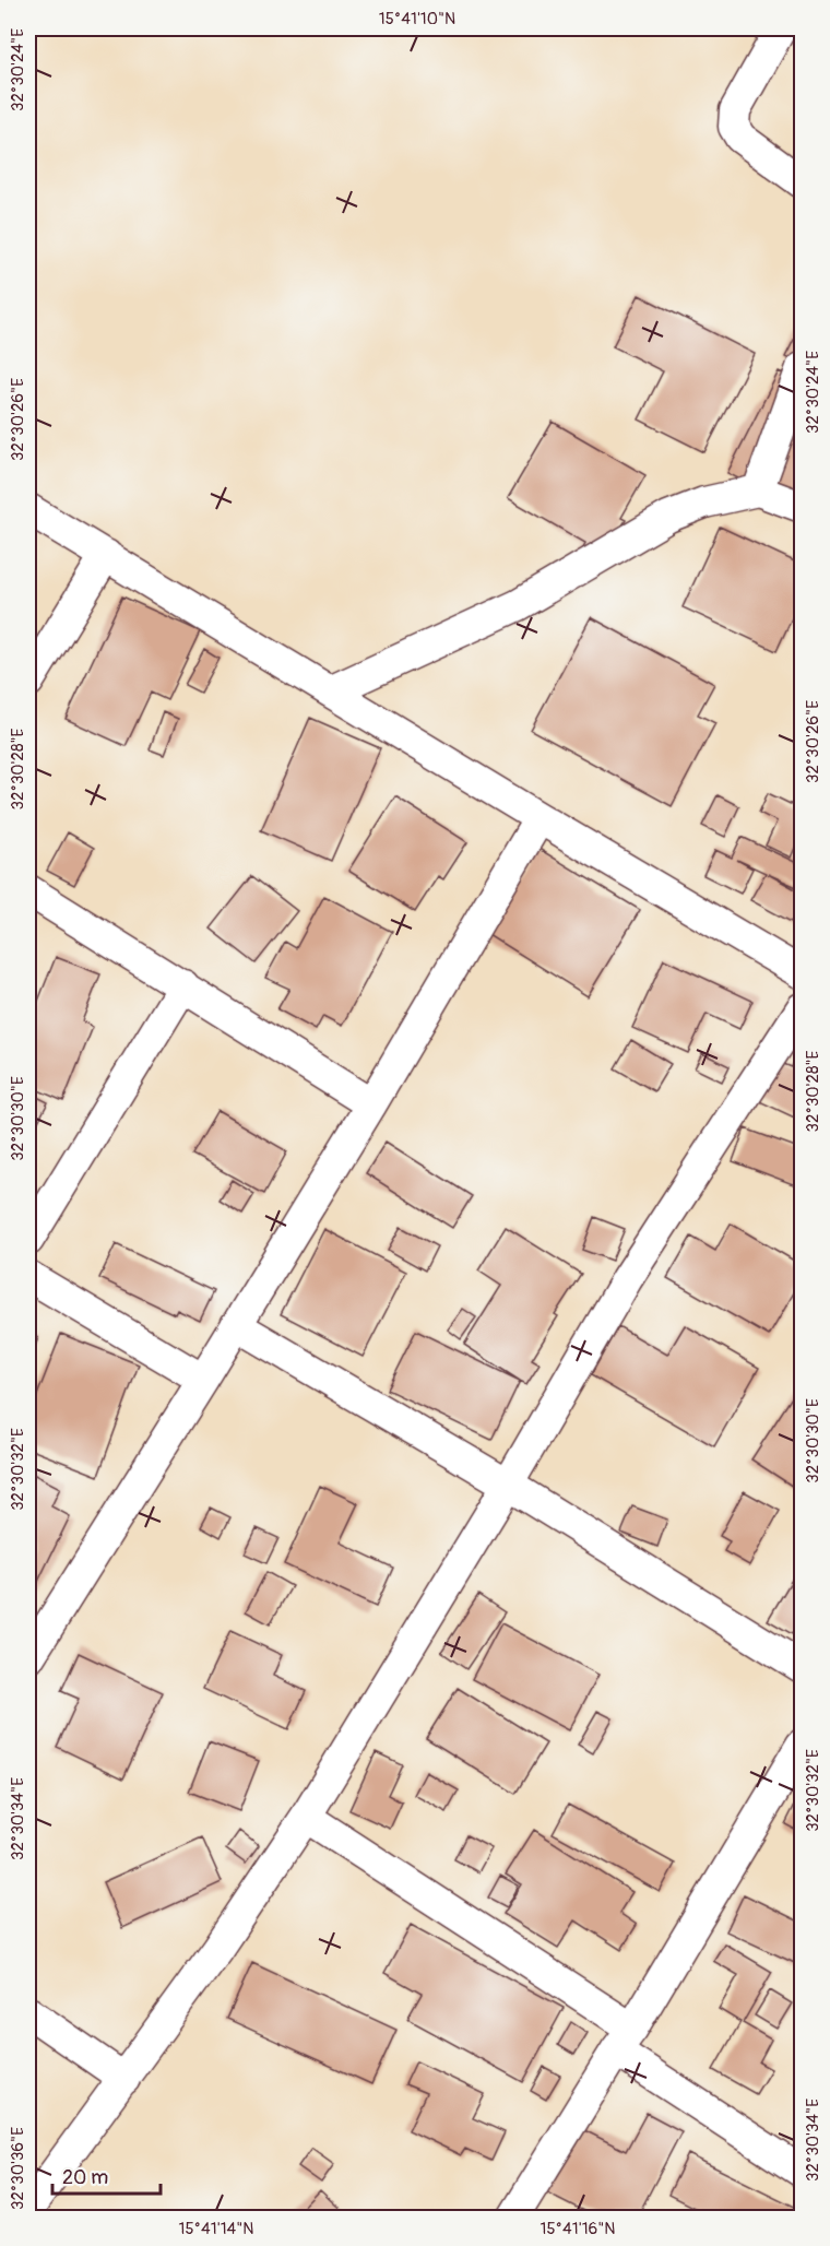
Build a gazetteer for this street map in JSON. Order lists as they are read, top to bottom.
{
  "scale_bar": "20 m",
  "coordinates": [
    "15°41'10\"N",
    "32°30'24\"E",
    "32°30'26\"E",
    "32°30'28\"E",
    "32°30'30\"E",
    "32°30'32\"E",
    "32°30'34\"E",
    "32°30'36\"E",
    "15°41'14\"N",
    "15°41'16\"N"
  ]
}
